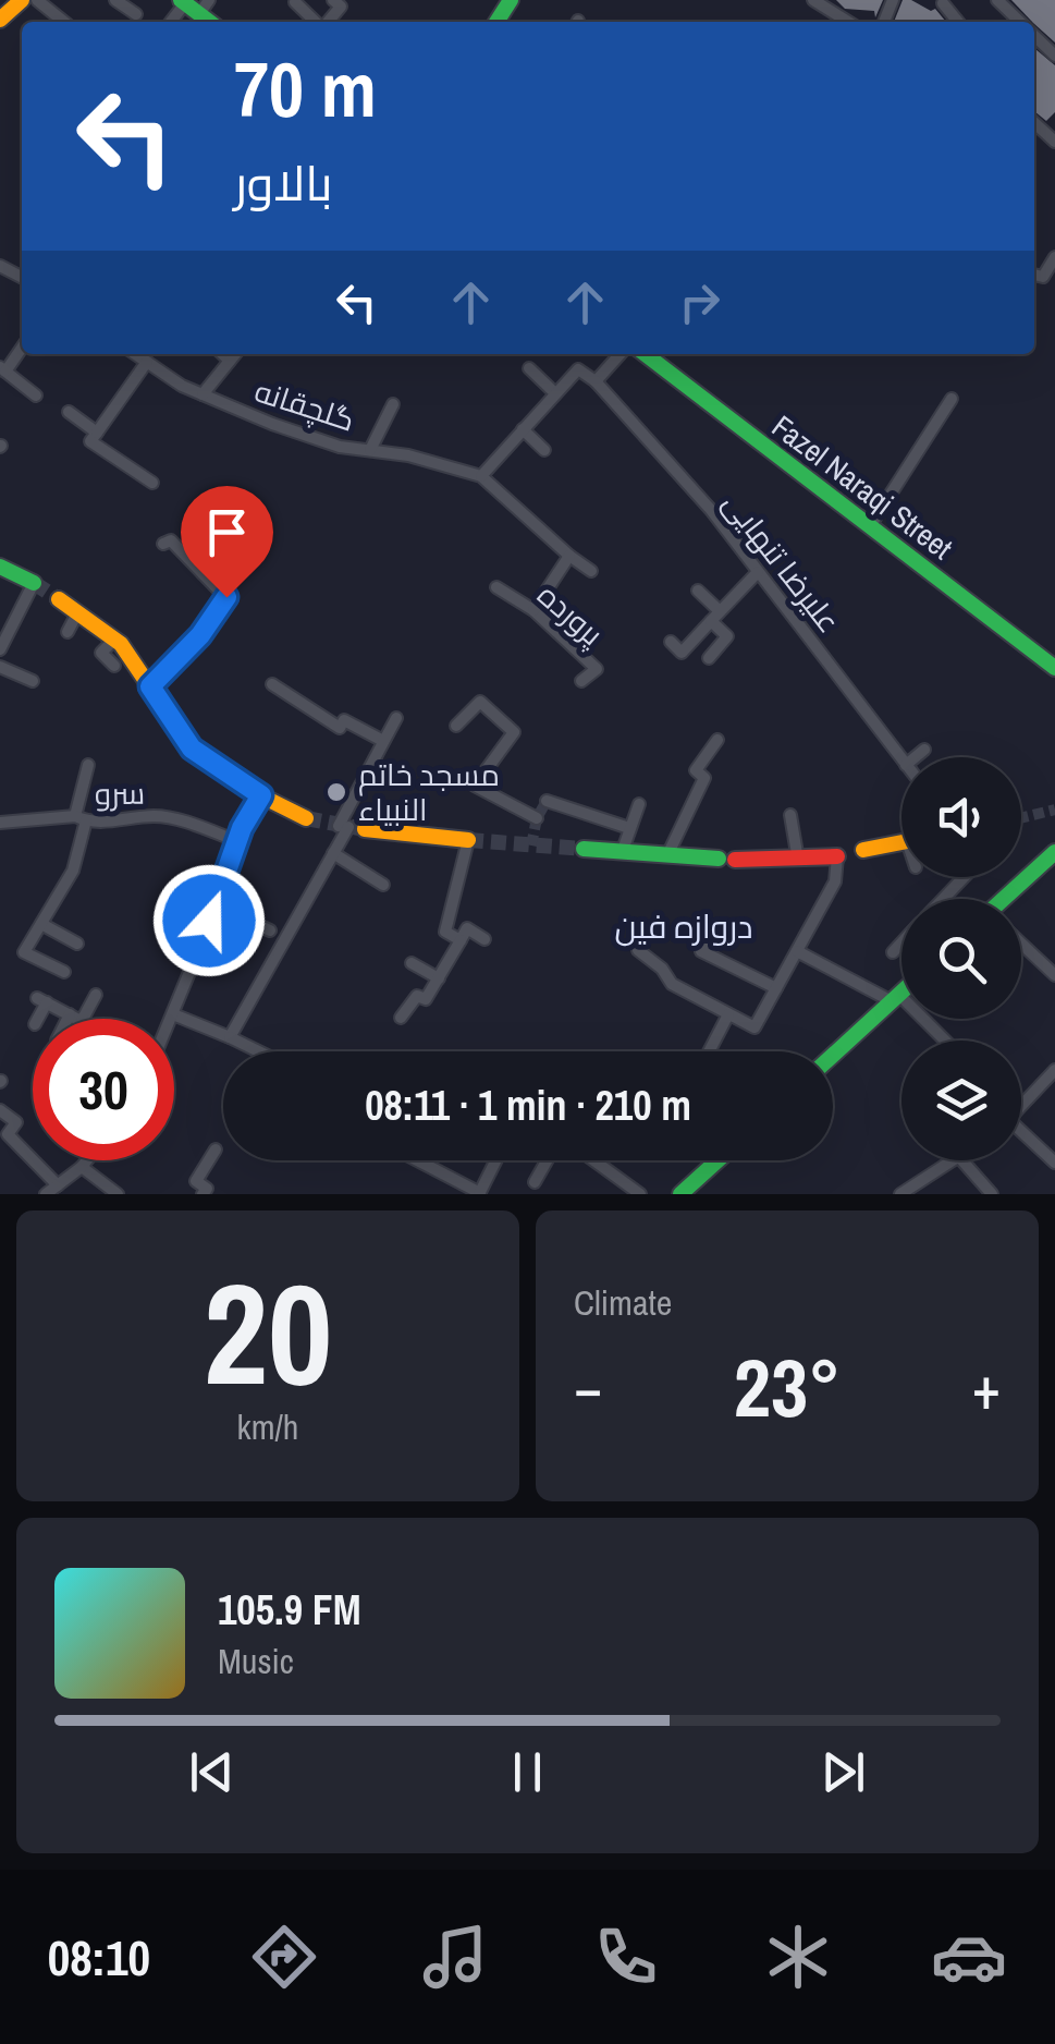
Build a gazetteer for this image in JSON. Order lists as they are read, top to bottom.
{
  "streets": {
    "main road": ["Fazel Naraqi Street"],
    "street": [
      "گلچقانه",
      "علیرضا تنهایی",
      "پرورده",
      "سرو"
    ]
  },
  "districts": ["دروازه فین"],
  "places": ["مسجد خاتم النبیاء"],
  "page": {
    "turn": ["70 m", "بالاور"],
    "limit": "30",
    "trip": "08:11 · 1 min · 210 m",
    "tile": [
      ["20", "km/h"],
      "Climate"
    ],
    "heat": ["−", "23°", "+"],
    "song": ["105.9 FM", "Music"],
    "tabs": "08:10"
  }
}
